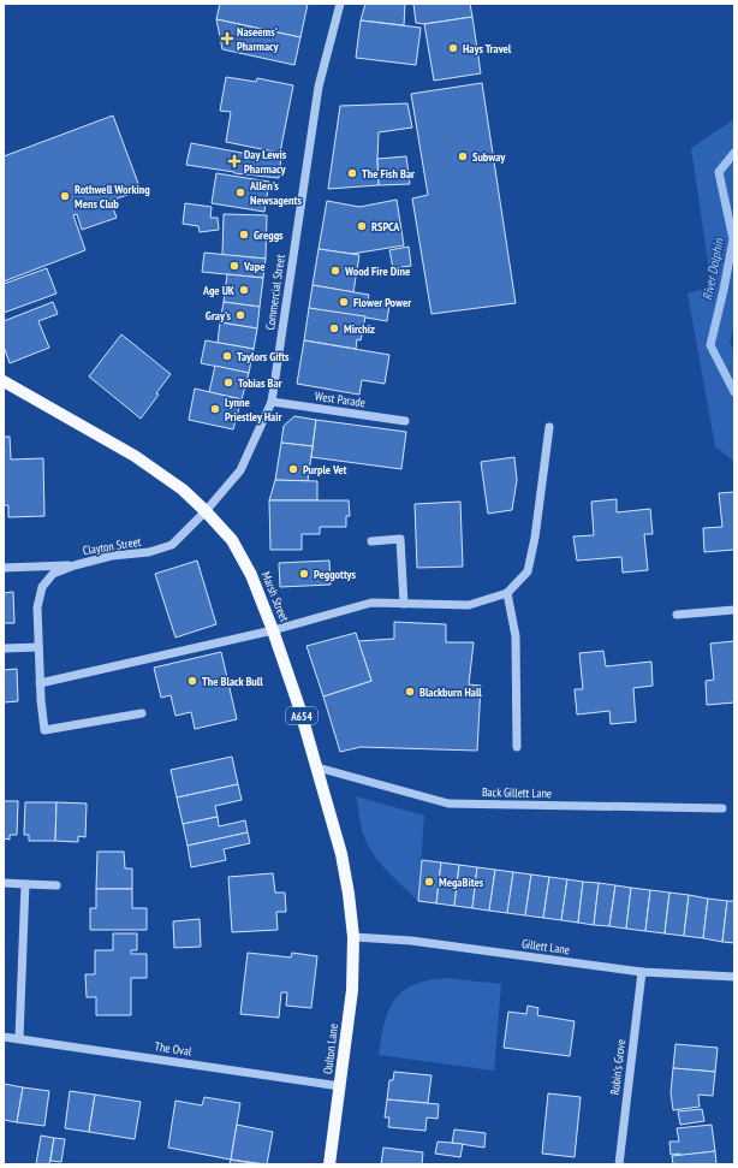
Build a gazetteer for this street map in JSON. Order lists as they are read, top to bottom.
{
  "streets": {
    "main road": ["Marsh Street", "A654", "Oulton Lane"],
    "street": [
      "Commercial Street",
      "West Parade",
      "Clayton Street",
      "Back Gillett Lane",
      "Gillett Lane",
      "The Oval",
      "Robin's Grove"
    ]
  },
  "crossings": [
    ["Commercial Street", "West Parade"],
    ["Commercial Street", "Clayton Street"],
    ["Commercial Street", "Marsh Street"],
    ["Clayton Street", "Marsh Street"],
    ["Marsh Street", "Back Gillett Lane"],
    ["Marsh Street", "Gillett Lane"],
    ["Marsh Street", "Oulton Lane"],
    ["Gillett Lane", "Oulton Lane"],
    ["Gillett Lane", "Robin's Grove"],
    ["The Oval", "Oulton Lane"]
  ],
  "water": ["River Dolphin"],
  "places": {
    "health": ["Naseems' Pharmacy", "Day Lewis Pharmacy"],
    "other": [
      "Hays Travel",
      "Subway",
      "The Fish Bar",
      "Allen's Newsagents",
      "Rothwell Working Mens Club",
      "RSPCA",
      "Greggs",
      "Vape",
      "Wood Fire Dine",
      "Age UK",
      "Flower Power",
      "Gray's",
      "Mirchiz",
      "Taylors Gifts",
      "Tobias Bar",
      "Lynne Priestley Hair",
      "Purple Vet",
      "Peggottys",
      "The Black Bull",
      "Blackburn Hall",
      "MegaBites"
    ]
  }
}
